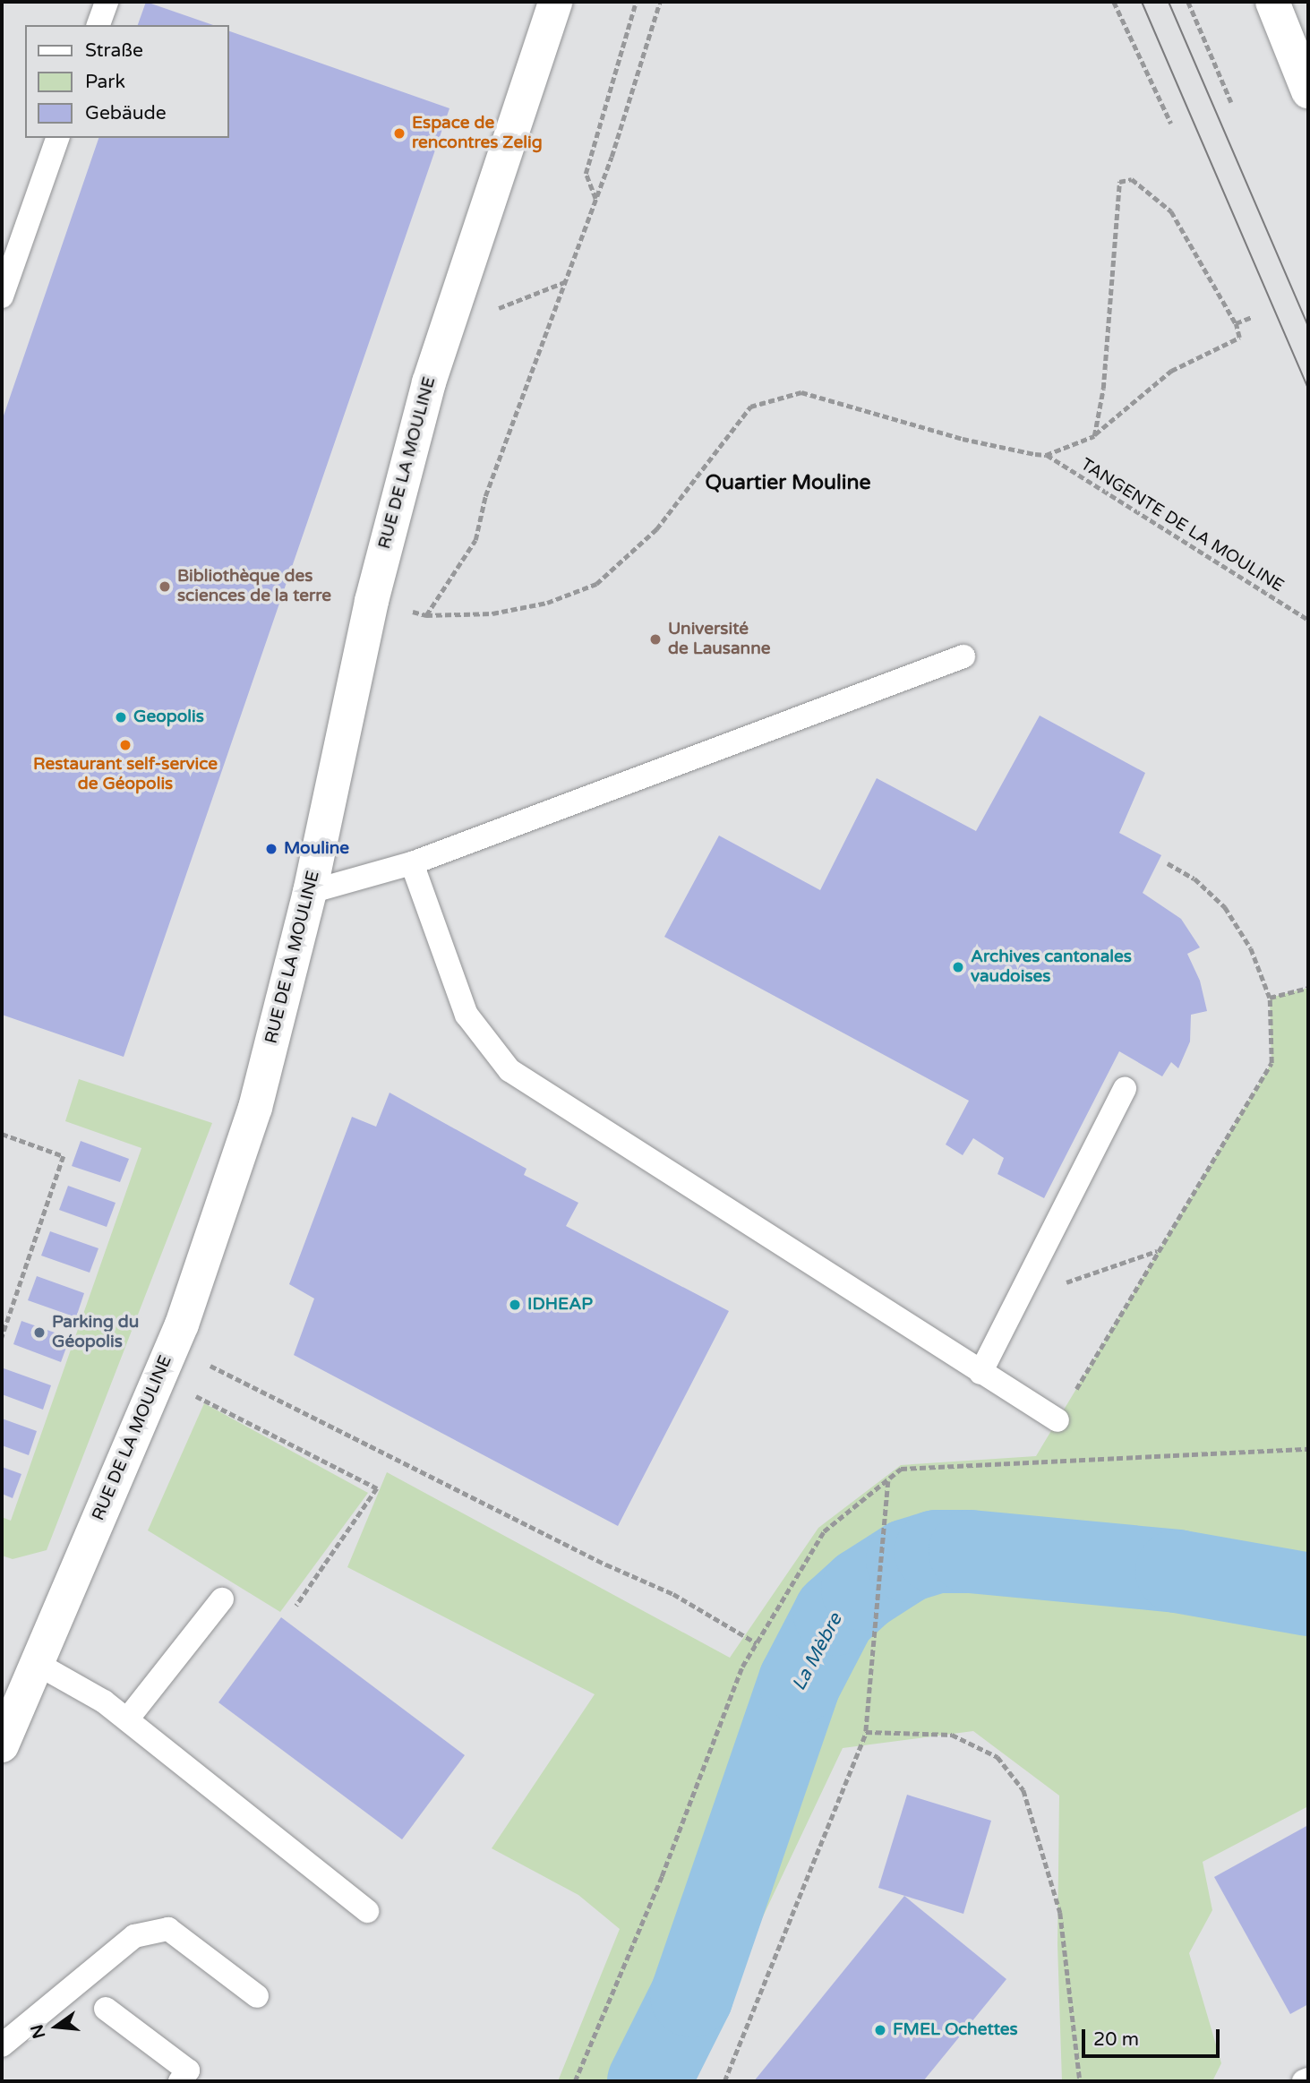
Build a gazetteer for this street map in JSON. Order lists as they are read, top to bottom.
{
  "streets": {
    "street": ["RUE DE LA MOULINE"],
    "path": ["TANGENTE DE LA MOULINE"]
  },
  "districts": ["Quartier Mouline"],
  "water": ["La Mèbre"],
  "places": [
    "Espace de rencontres Zelig",
    "Bibliothèque des sciences de la terre",
    "Université de Lausanne",
    "Geopolis",
    "Restaurant self-service de Géopolis",
    "Mouline",
    "Archives cantonales vaudoises",
    "IDHEAP",
    "Parking du Géopolis",
    "FMEL Ochettes"
  ],
  "legend": ["Straße", "Park", "Gebäude"],
  "scale_bar": "20 m",
  "north": "left"
}
